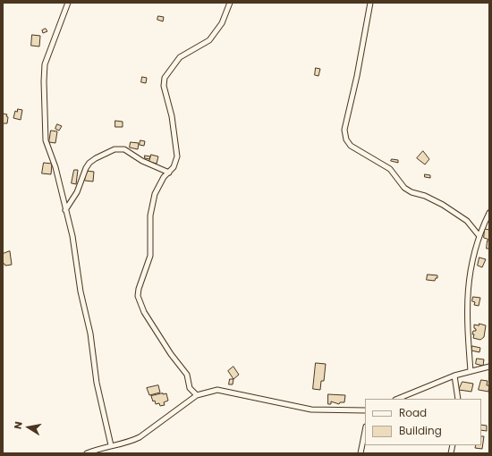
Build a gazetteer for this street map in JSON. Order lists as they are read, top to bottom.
{
  "legend": ["Road", "Building"],
  "north": "left"
}
